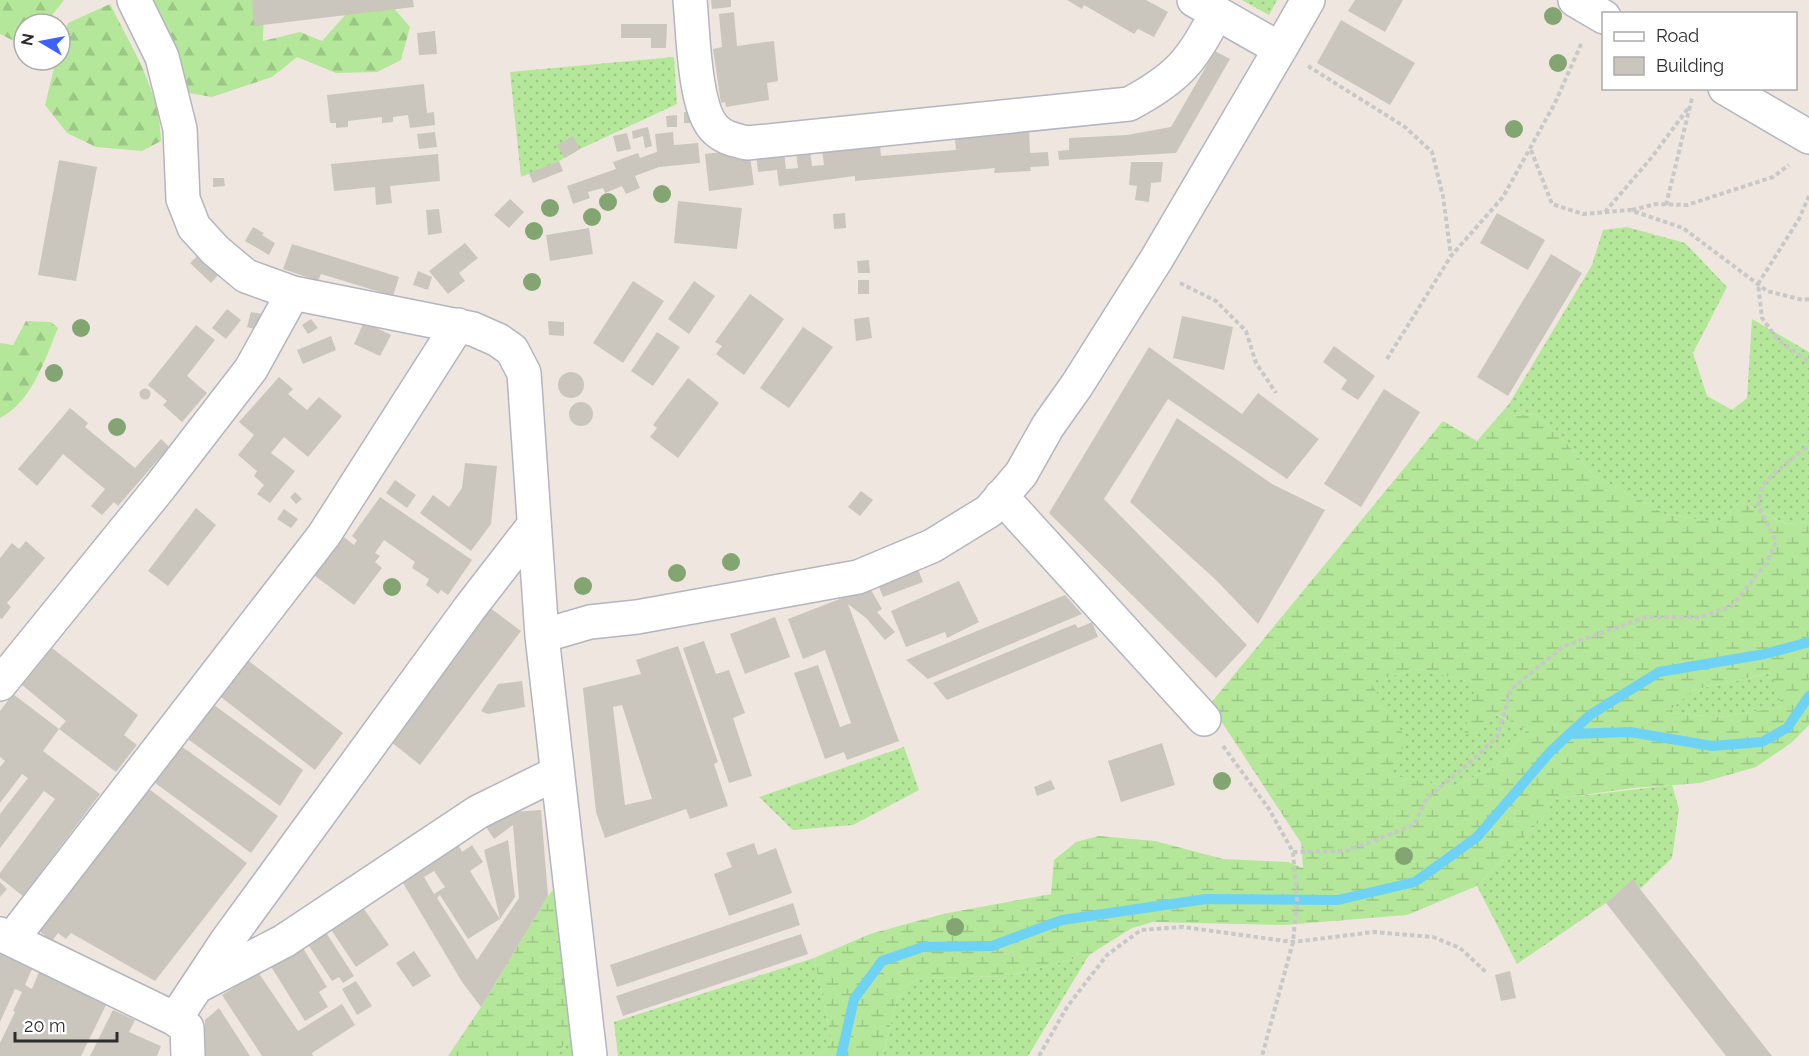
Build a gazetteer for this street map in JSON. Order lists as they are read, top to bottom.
{
  "legend": ["Road", "Building"],
  "scale_bar": "20 m",
  "north": "left"
}
